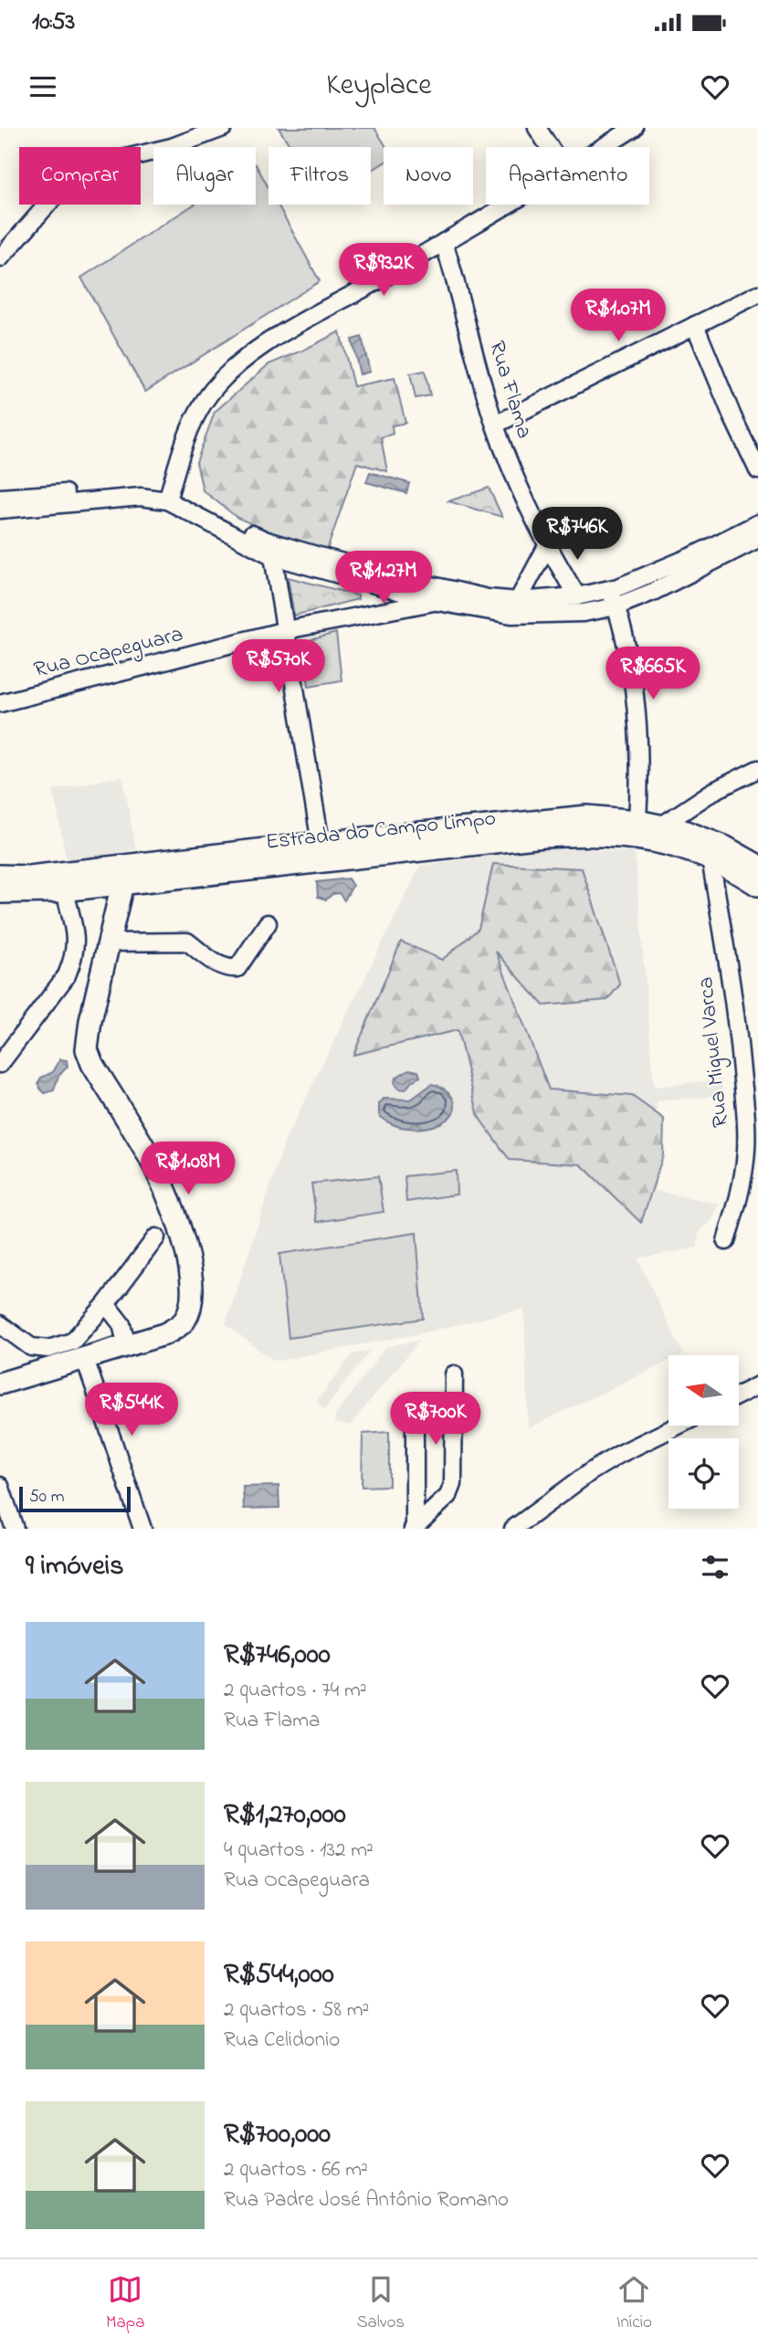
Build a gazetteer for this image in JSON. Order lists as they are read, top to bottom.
{
  "streets": {
    "main road": ["Estrada do Campo Limpo"],
    "street": ["Rua Flama", "Rua Ocapeguara", "Rua Miguel Varca"]
  },
  "crossings": [
    ["Estrada do Campo Limpo", "Rua Miguel Varca"]
  ],
  "scale_bar": "50 m",
  "north": "left",
  "page": {
    "status": "10:53",
    "header": "Keyplace",
    "chip": [
      "Comprar",
      "Alugar",
      "Filtros",
      "Novo",
      "Apartamento"
    ],
    "price": [
      "R$932K",
      "R$1.07M",
      "R$746K",
      "R$1.27M",
      "R$570K",
      "R$665K",
      "R$1.08M",
      "R$544K",
      "R$700K"
    ],
    "scale": "50 m",
    "heading": "9 imóveis",
    "list": [
      {
        "name": "R$746,000",
        "note": "2 quartos · 74 m² · Rua Flama"
      },
      {
        "name": "R$1,270,000",
        "note": "4 quartos · 132 m² · Rua Ocapeguara"
      },
      {
        "name": "R$544,000",
        "note": "2 quartos · 58 m² · Rua Celidonio"
      },
      {
        "name": "R$700,000",
        "note": "2 quartos · 66 m² · Rua Padre José Antônio Romano"
      }
    ],
    "tabs": ["Mapa", "Salvos", "Início"]
  }
}
